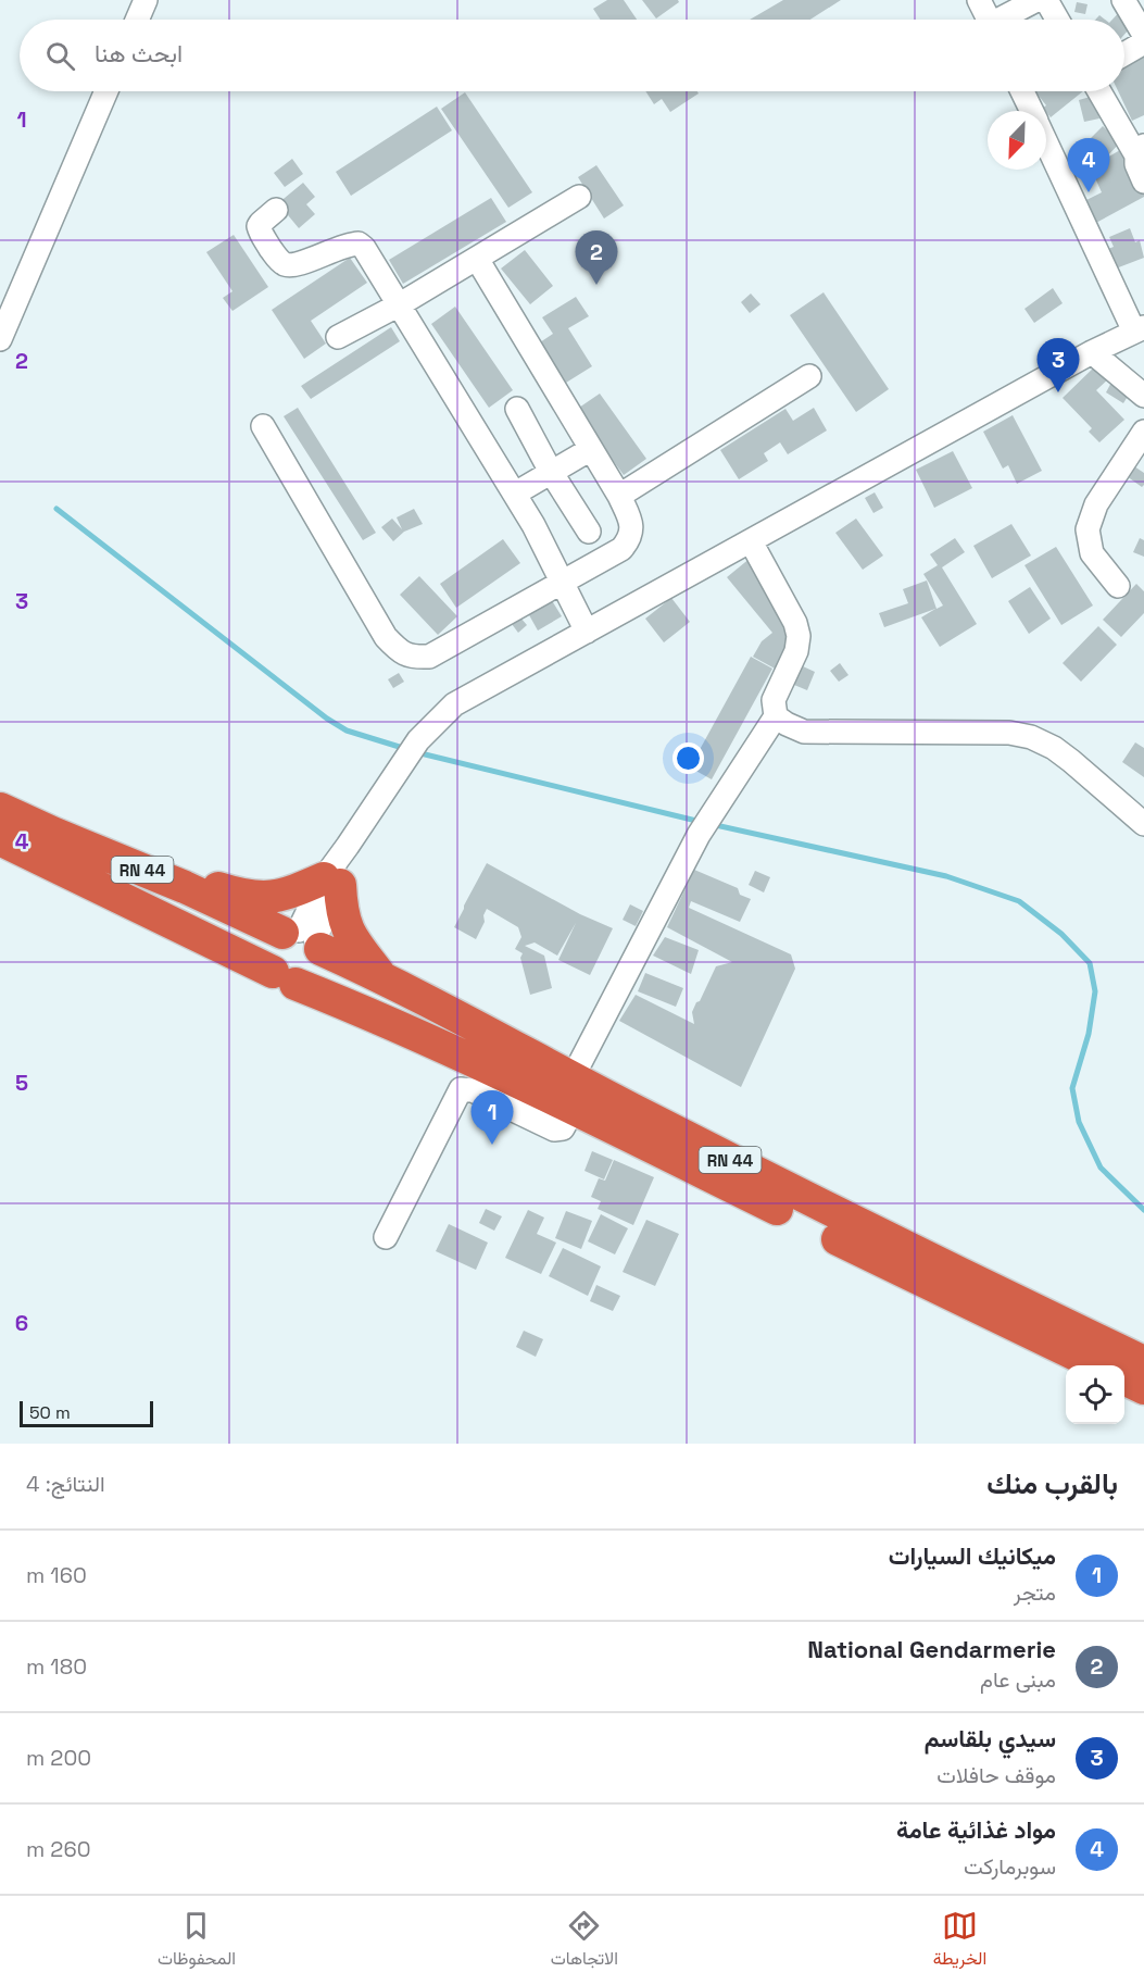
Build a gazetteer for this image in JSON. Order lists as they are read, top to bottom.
{
  "streets": {
    "highway": ["RN 44"]
  },
  "scale_bar": "50 m",
  "north": "bottom left",
  "page": {
    "search": "ابحث هنا",
    "pins": [
      "4",
      "2",
      "3",
      "1"
    ],
    "scale": "50 m",
    "heading": ["بالقرب منك", "النتائج: 4"],
    "list": [
      {
        "mark": "1",
        "name": "ميكانيك السيارات",
        "note": "متجر",
        "value": "160 m"
      },
      {
        "mark": "2",
        "name": "National Gendarmerie",
        "note": "مبنى عام",
        "value": "180 m"
      },
      {
        "mark": "3",
        "name": "سيدي بلقاسم",
        "note": "موقف حافلات",
        "value": "200 m"
      },
      {
        "mark": "4",
        "name": "مواد غذائية عامة",
        "note": "سوبرماركت",
        "value": "260 m"
      }
    ],
    "nav": ["الخريطة", "الاتجاهات", "المحفوظات"]
  },
  "grid": {
    "rows": [
      "1",
      "2",
      "3",
      "4",
      "5",
      "6"
    ]
  }
}
